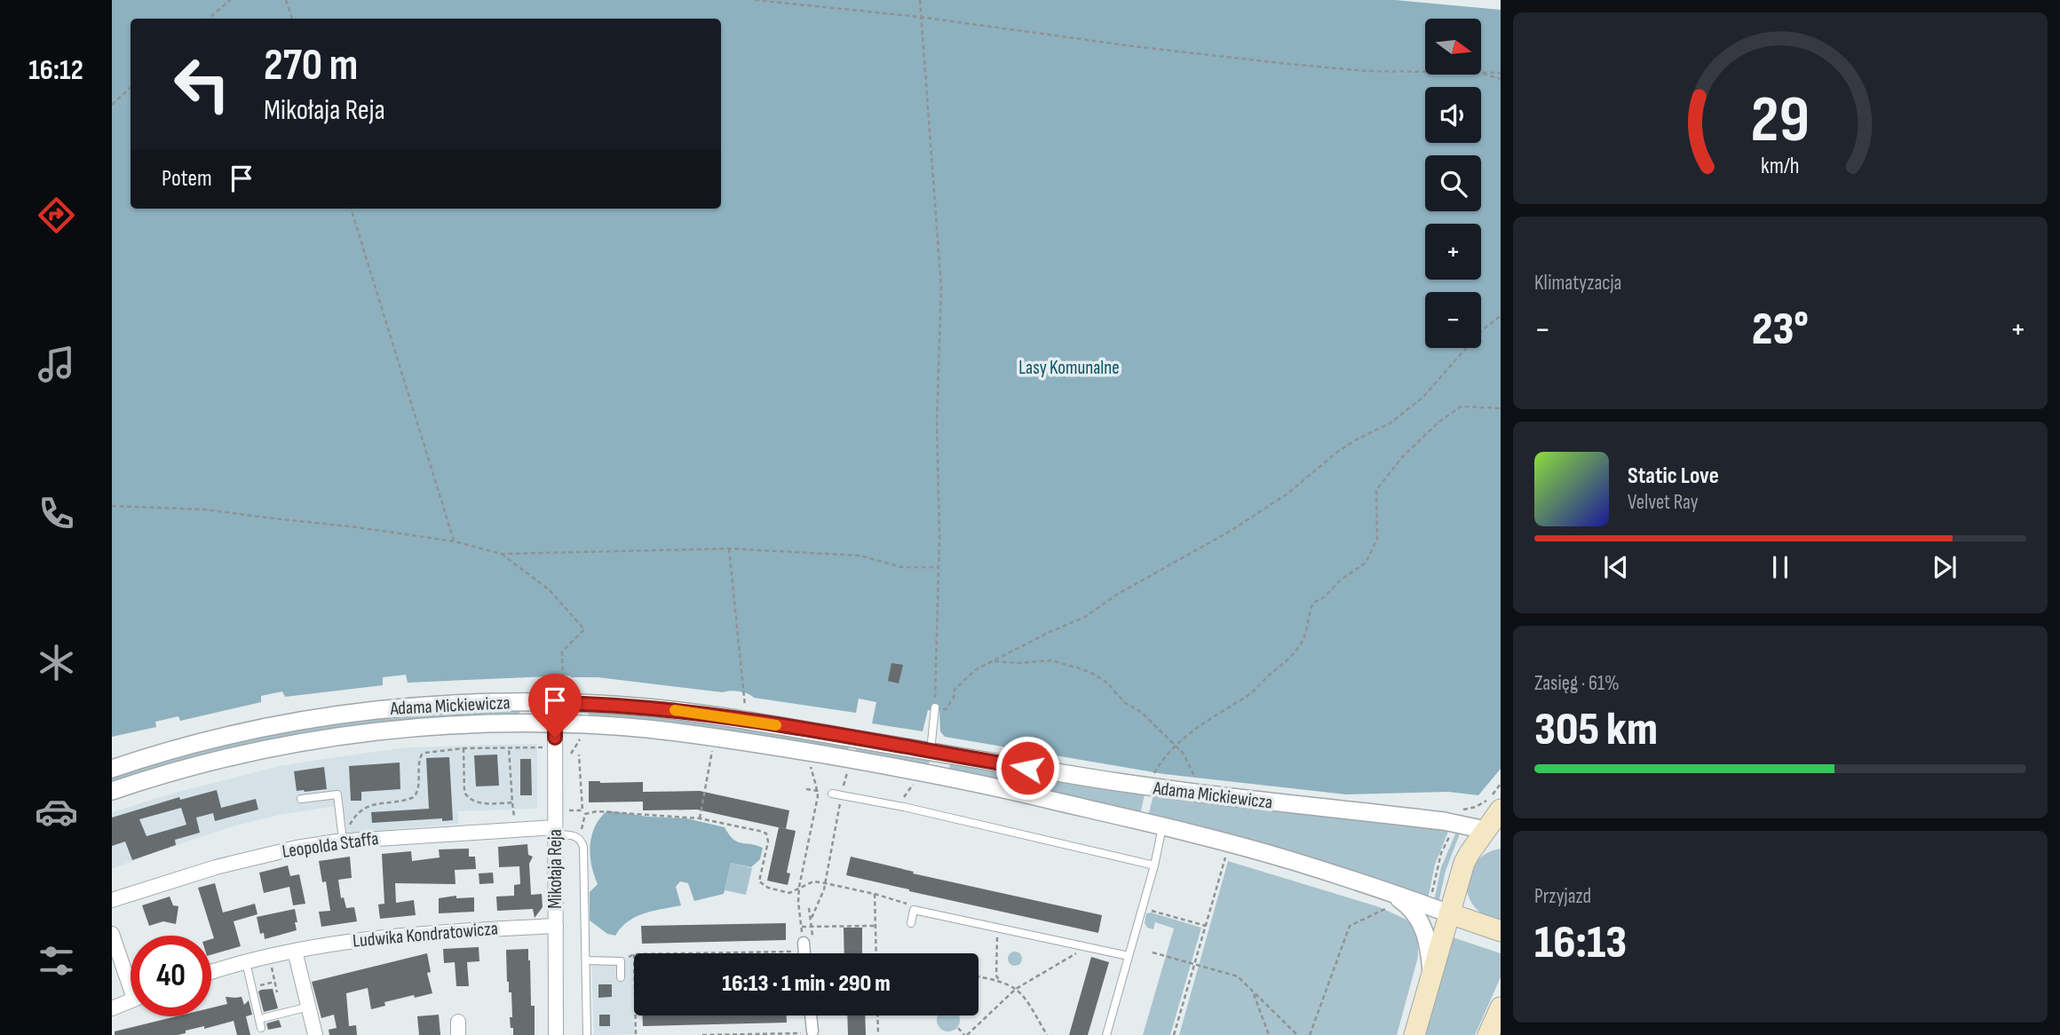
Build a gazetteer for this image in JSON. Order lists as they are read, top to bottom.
{
  "streets": {
    "street": [
      "Adama Mickiewicza",
      "Leopolda Staffa",
      "Mikołaja Reja",
      "Ludwika Kondratowicza"
    ]
  },
  "crossings": [
    ["Adama Mickiewicza", "Mikołaja Reja"],
    ["Leopolda Staffa", "Mikołaja Reja"],
    ["Mikołaja Reja", "Ludwika Kondratowicza"]
  ],
  "parks": ["Lasy Komunalne"],
  "north": "right",
  "page": {
    "tabs": "16:12",
    "map_buttons": ["+", "−"],
    "turn": ["270 m", "Mikołaja Reja"],
    "then": "Potem",
    "tile": [
      "Klimatyzacja",
      ["Zasięg · 61%", "305 km"],
      ["Przyjazd", "16:13"]
    ],
    "heat": ["−", "23°", "+"],
    "song": ["Static Love", "Velvet Ray"],
    "limit": "40",
    "trip": "16:13 · 1 min · 290 m",
    "gauge": ["29", "km/h"]
  }
}
